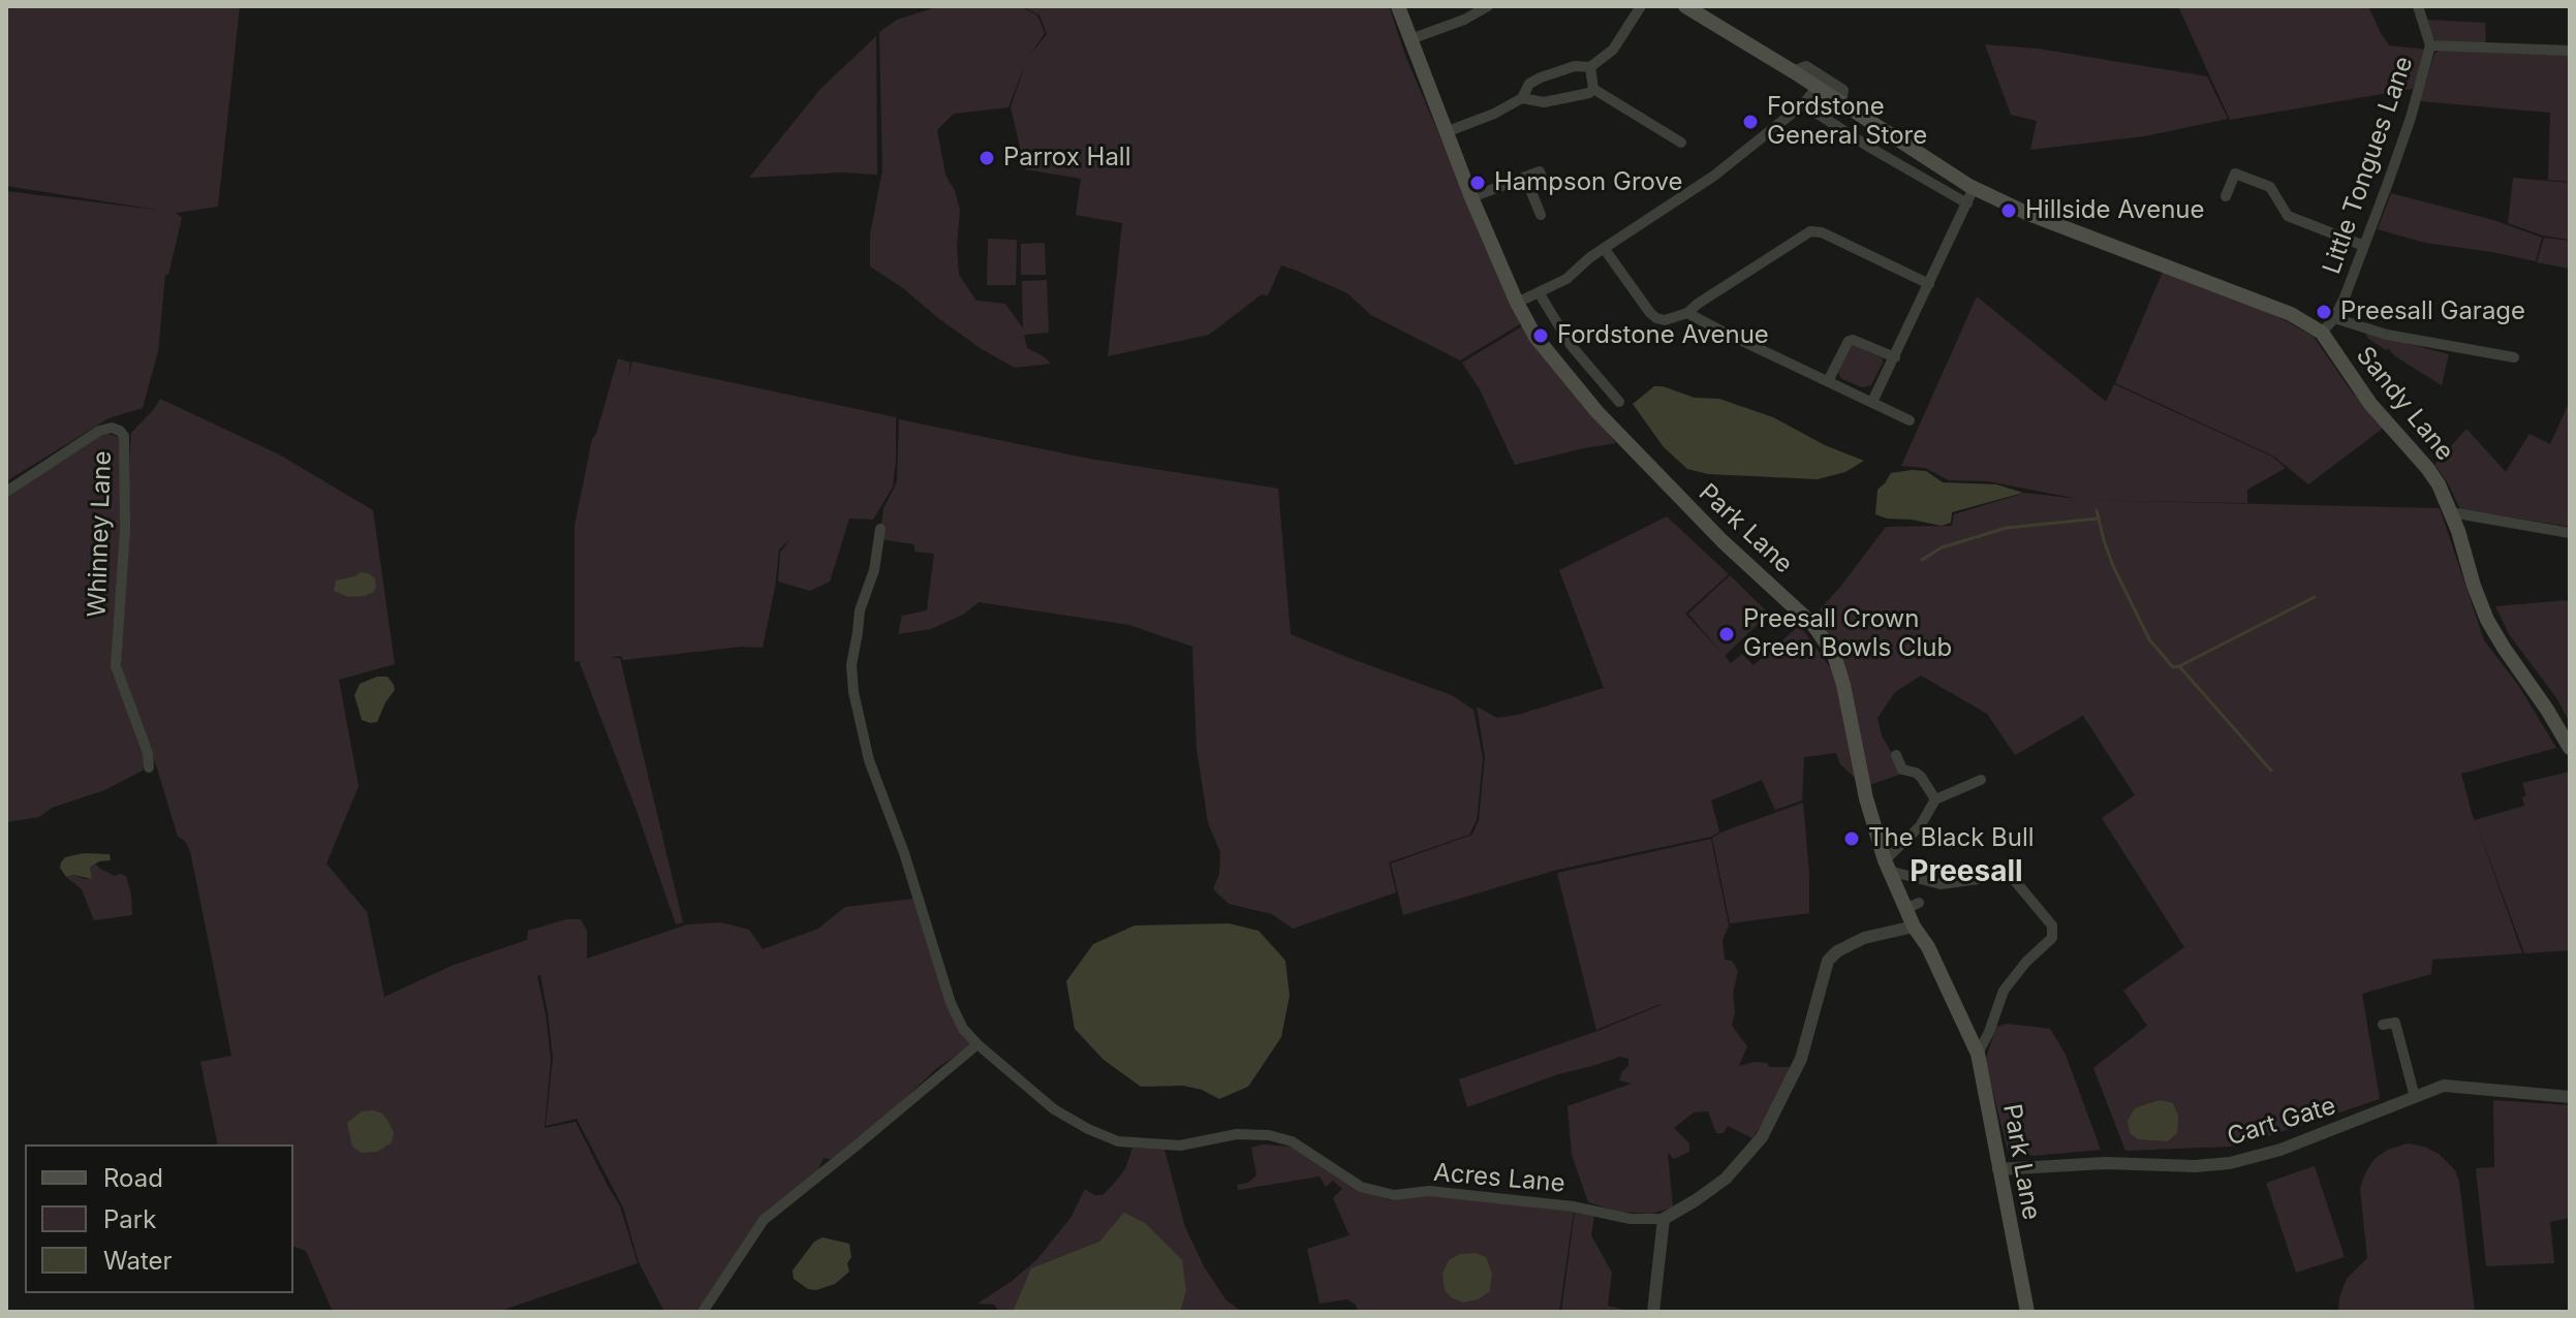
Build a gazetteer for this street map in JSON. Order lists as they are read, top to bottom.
{
  "streets": {
    "main road": ["Sandy Lane", "Park Lane"],
    "street": [
      "Little Tongues Lane",
      "Whinney Lane",
      "Cart Gate",
      "Acres Lane"
    ]
  },
  "crossings": [
    ["Little Tongues Lane", "Sandy Lane"],
    ["Park Lane", "Cart Gate"]
  ],
  "districts": ["Preesall"],
  "places": [
    "Fordstone General Store",
    "Parrox Hall",
    "Hampson Grove",
    "Hillside Avenue",
    "Preesall Garage",
    "Fordstone Avenue",
    "Preesall Crown Green Bowls Club",
    "The Black Bull"
  ],
  "legend": ["Road", "Park", "Water"]
}
